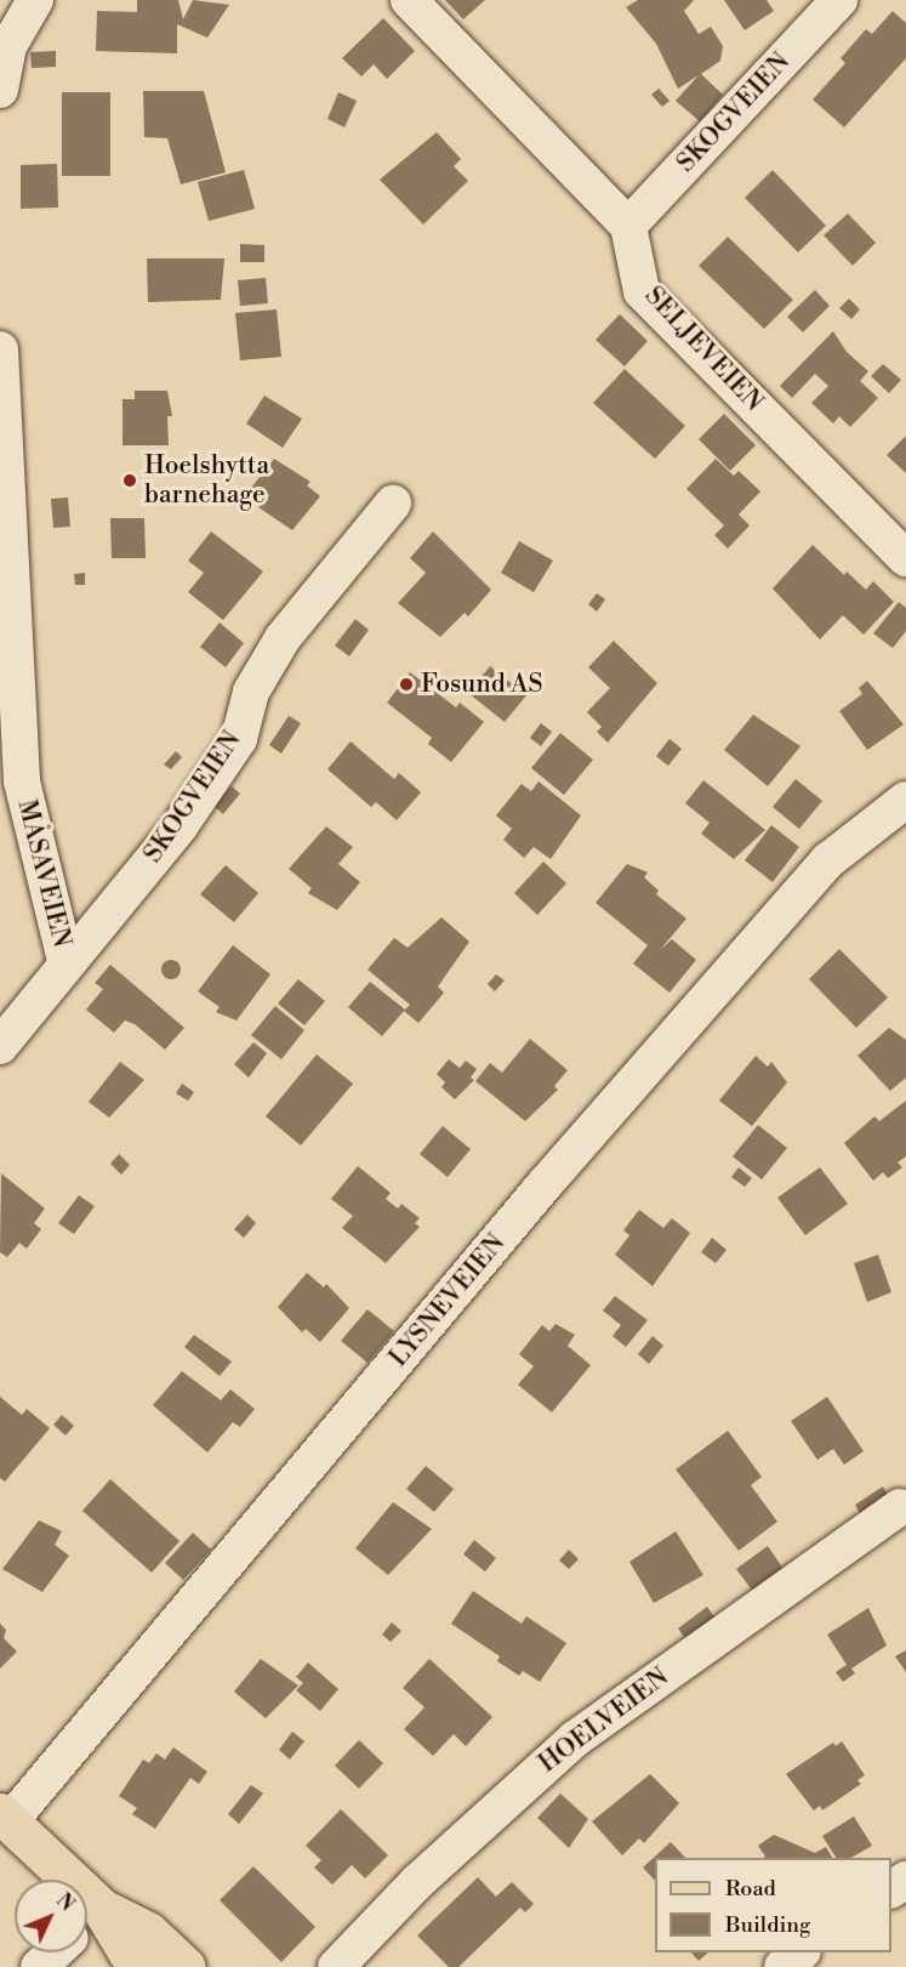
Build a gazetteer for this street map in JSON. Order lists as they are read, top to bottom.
{
  "streets": {
    "street": [
      "SKOGVEIEN",
      "SELJEVEIEN",
      "MÅSAVEIEN",
      "LYSNEVEIEN",
      "HOELVEIEN"
    ]
  },
  "crossings": [
    ["SKOGVEIEN", "SELJEVEIEN"],
    ["SKOGVEIEN", "MÅSAVEIEN"]
  ],
  "places": ["Hoelshytta barnehage", "Fosund AS"],
  "legend": ["Road", "Building"],
  "north": "top right"
}
